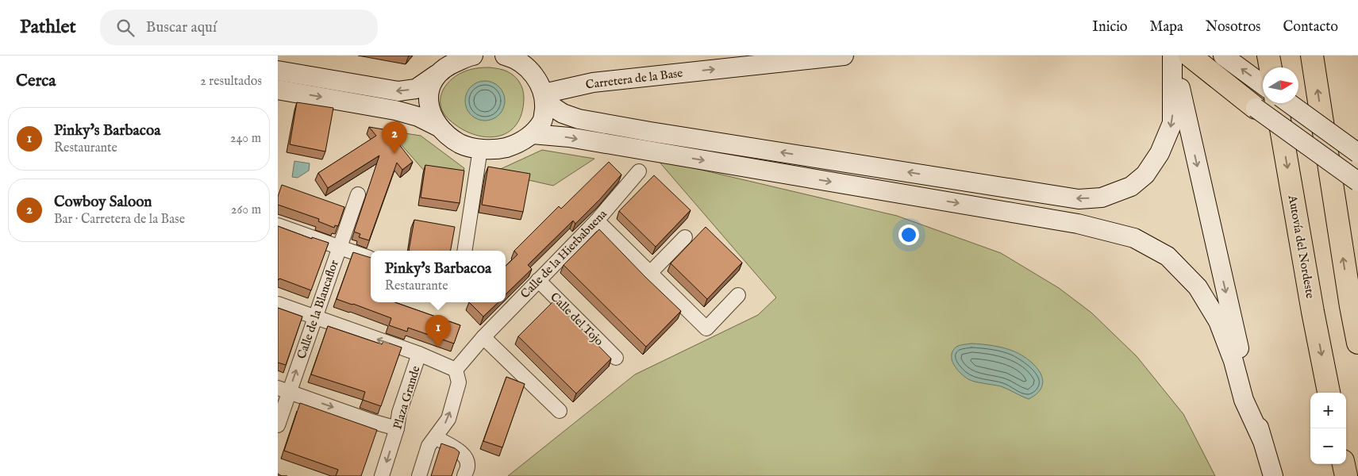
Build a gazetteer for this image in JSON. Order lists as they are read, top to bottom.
{
  "streets": {
    "highway": ["Autovía del Nordeste"],
    "main road": ["Carretera de la Base"],
    "street": [
      "Calle de la Hierbabuena",
      "Calle de la Blancaflor",
      "Calle del Tojo",
      "Plaza Grande"
    ]
  },
  "crossings": [
    ["Calle de la Hierbabuena", "Calle del Tojo"],
    ["Calle de la Hierbabuena", "Plaza Grande"]
  ],
  "one_way": ["Carretera de la Base"],
  "north": "right",
  "page": {
    "header": "Pathlet",
    "search": "Buscar aquí",
    "nav": [
      "Inicio",
      "Mapa",
      "Nosotros",
      "Contacto"
    ],
    "heading": ["Cerca", "2 resultados"],
    "list": [
      {
        "mark": "1",
        "name": "Pinky's Barbacoa",
        "note": "Restaurante",
        "value": "240 m"
      },
      {
        "mark": "2",
        "name": "Cowboy Saloon",
        "note": "Bar · Carretera de la Base",
        "value": "260 m"
      }
    ],
    "pins": ["2", "1"],
    "popup": ["Pinky's Barbacoa", "Restaurante"],
    "map_buttons": ["+", "−"]
  }
}
